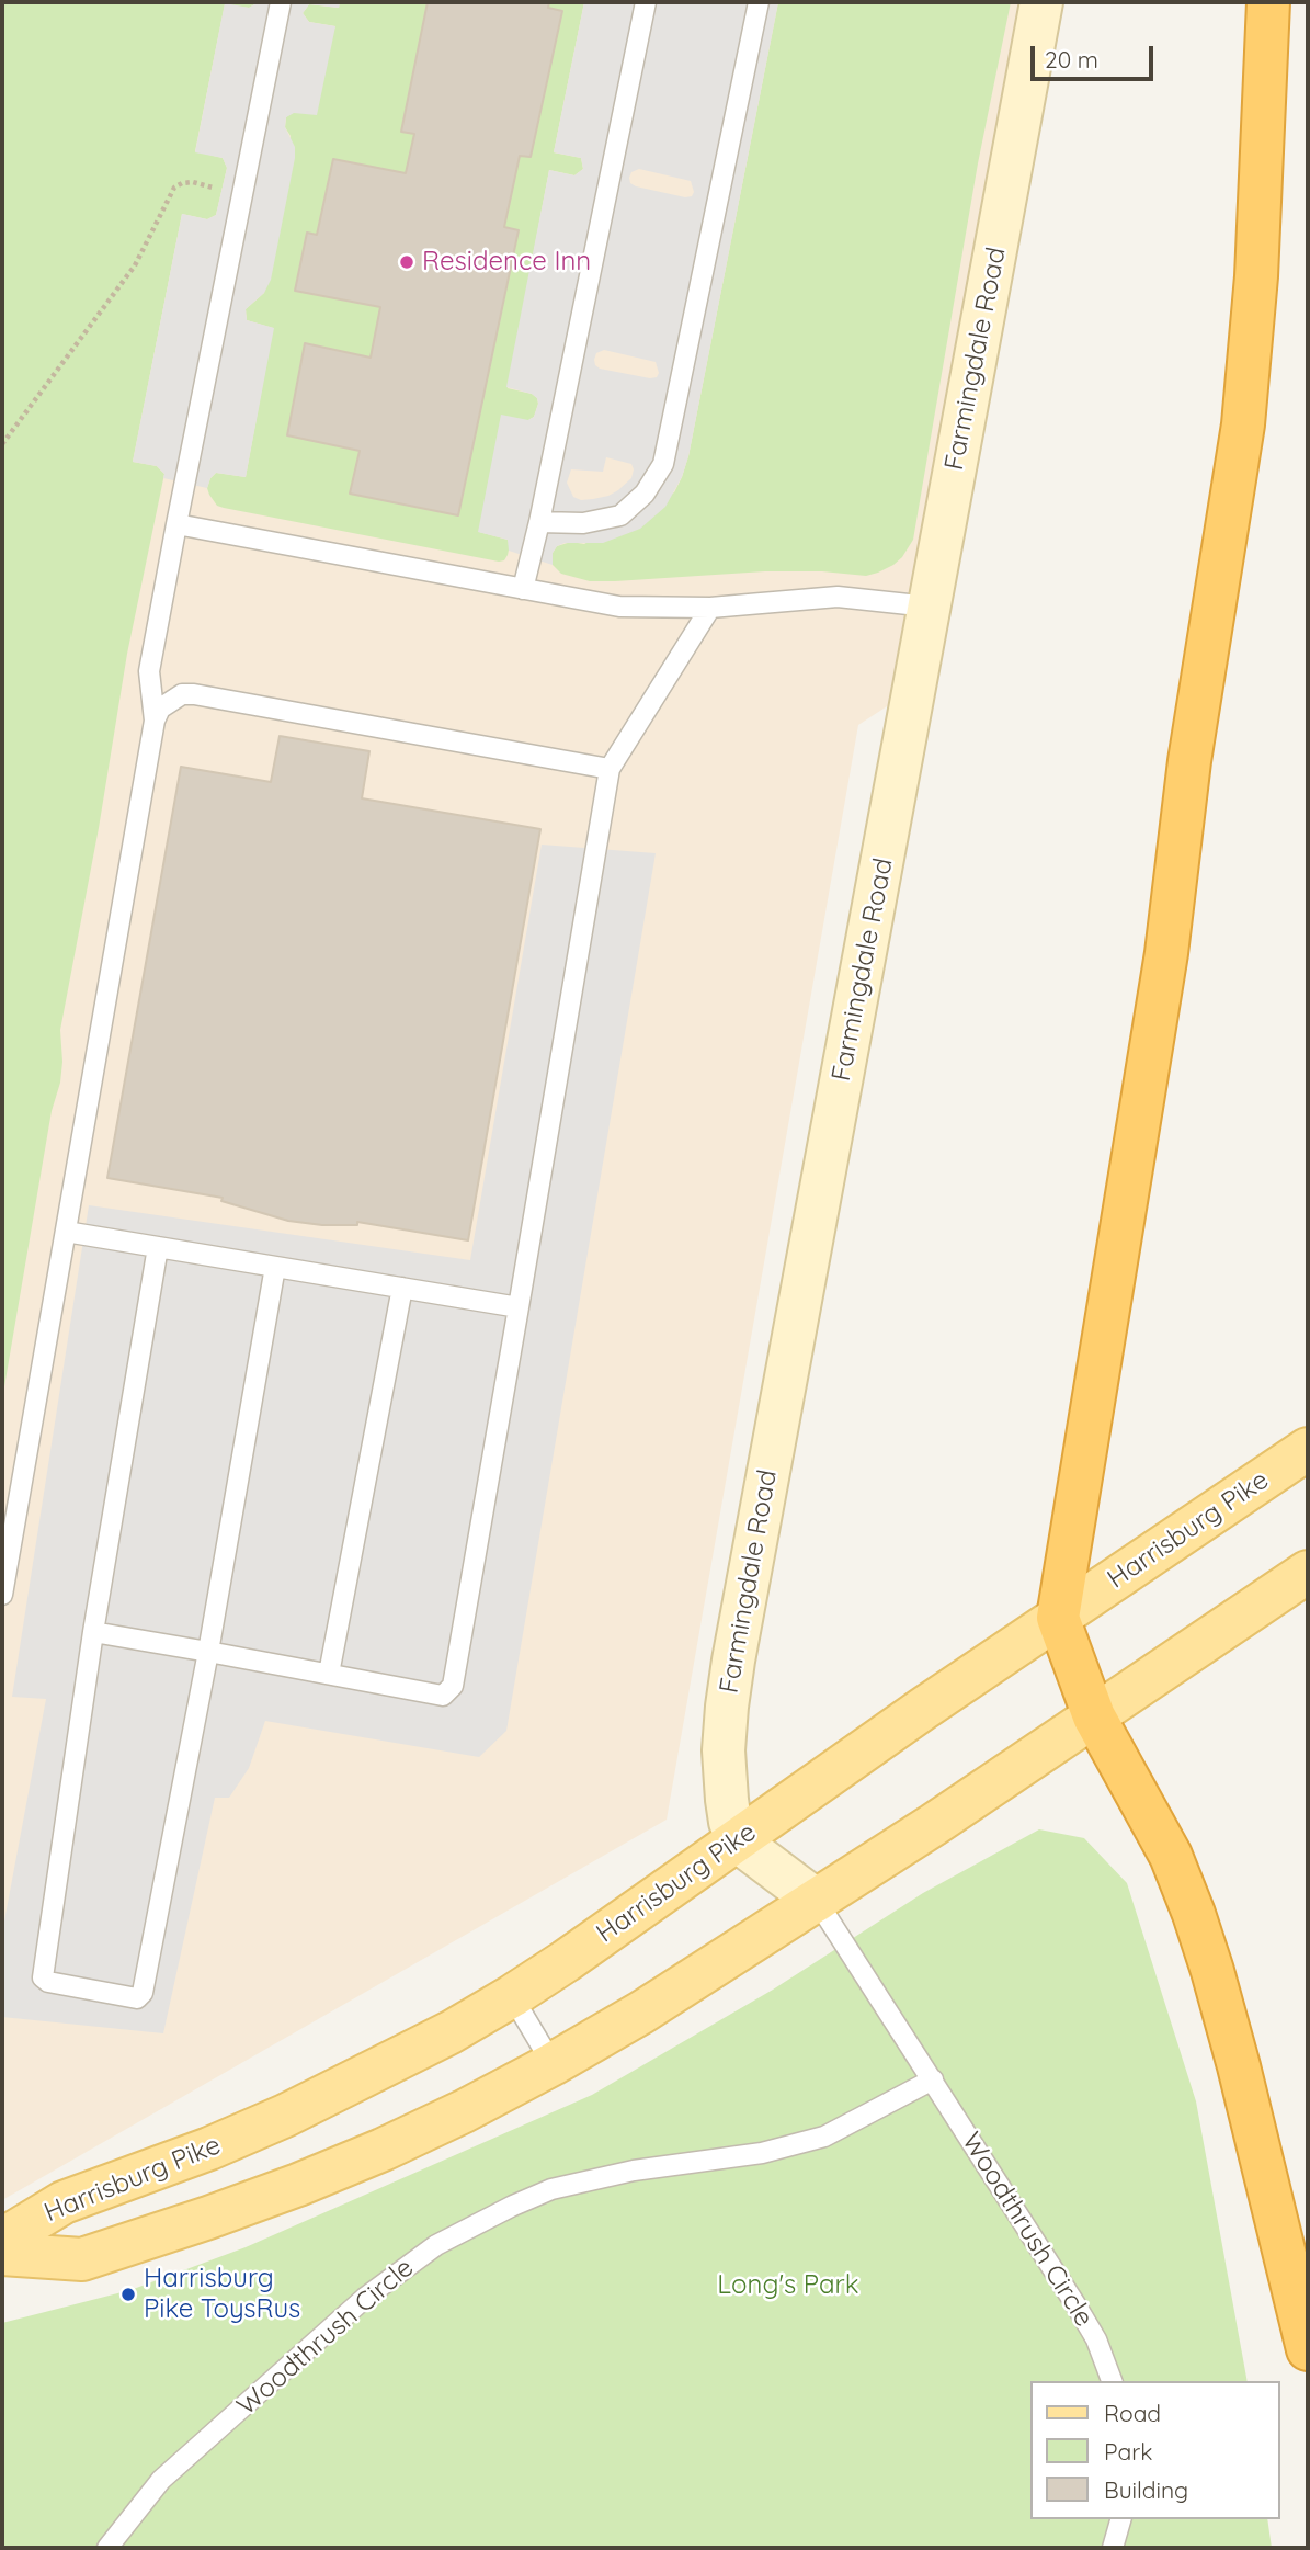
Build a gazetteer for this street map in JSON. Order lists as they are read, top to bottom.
{
  "streets": {
    "main road": ["Harrisburg Pike"],
    "street": ["Farmingdale Road"],
    "lane": ["Woodthrush Circle"]
  },
  "crossings": [
    ["Farmingdale Road", "Harrisburg Pike"],
    ["Harrisburg Pike", "Woodthrush Circle"]
  ],
  "parks": ["Long's Park"],
  "places": ["Residence Inn", "Harrisburg Pike ToysRus"],
  "legend": ["Road", "Park", "Building"],
  "scale_bar": "20 m"
}
